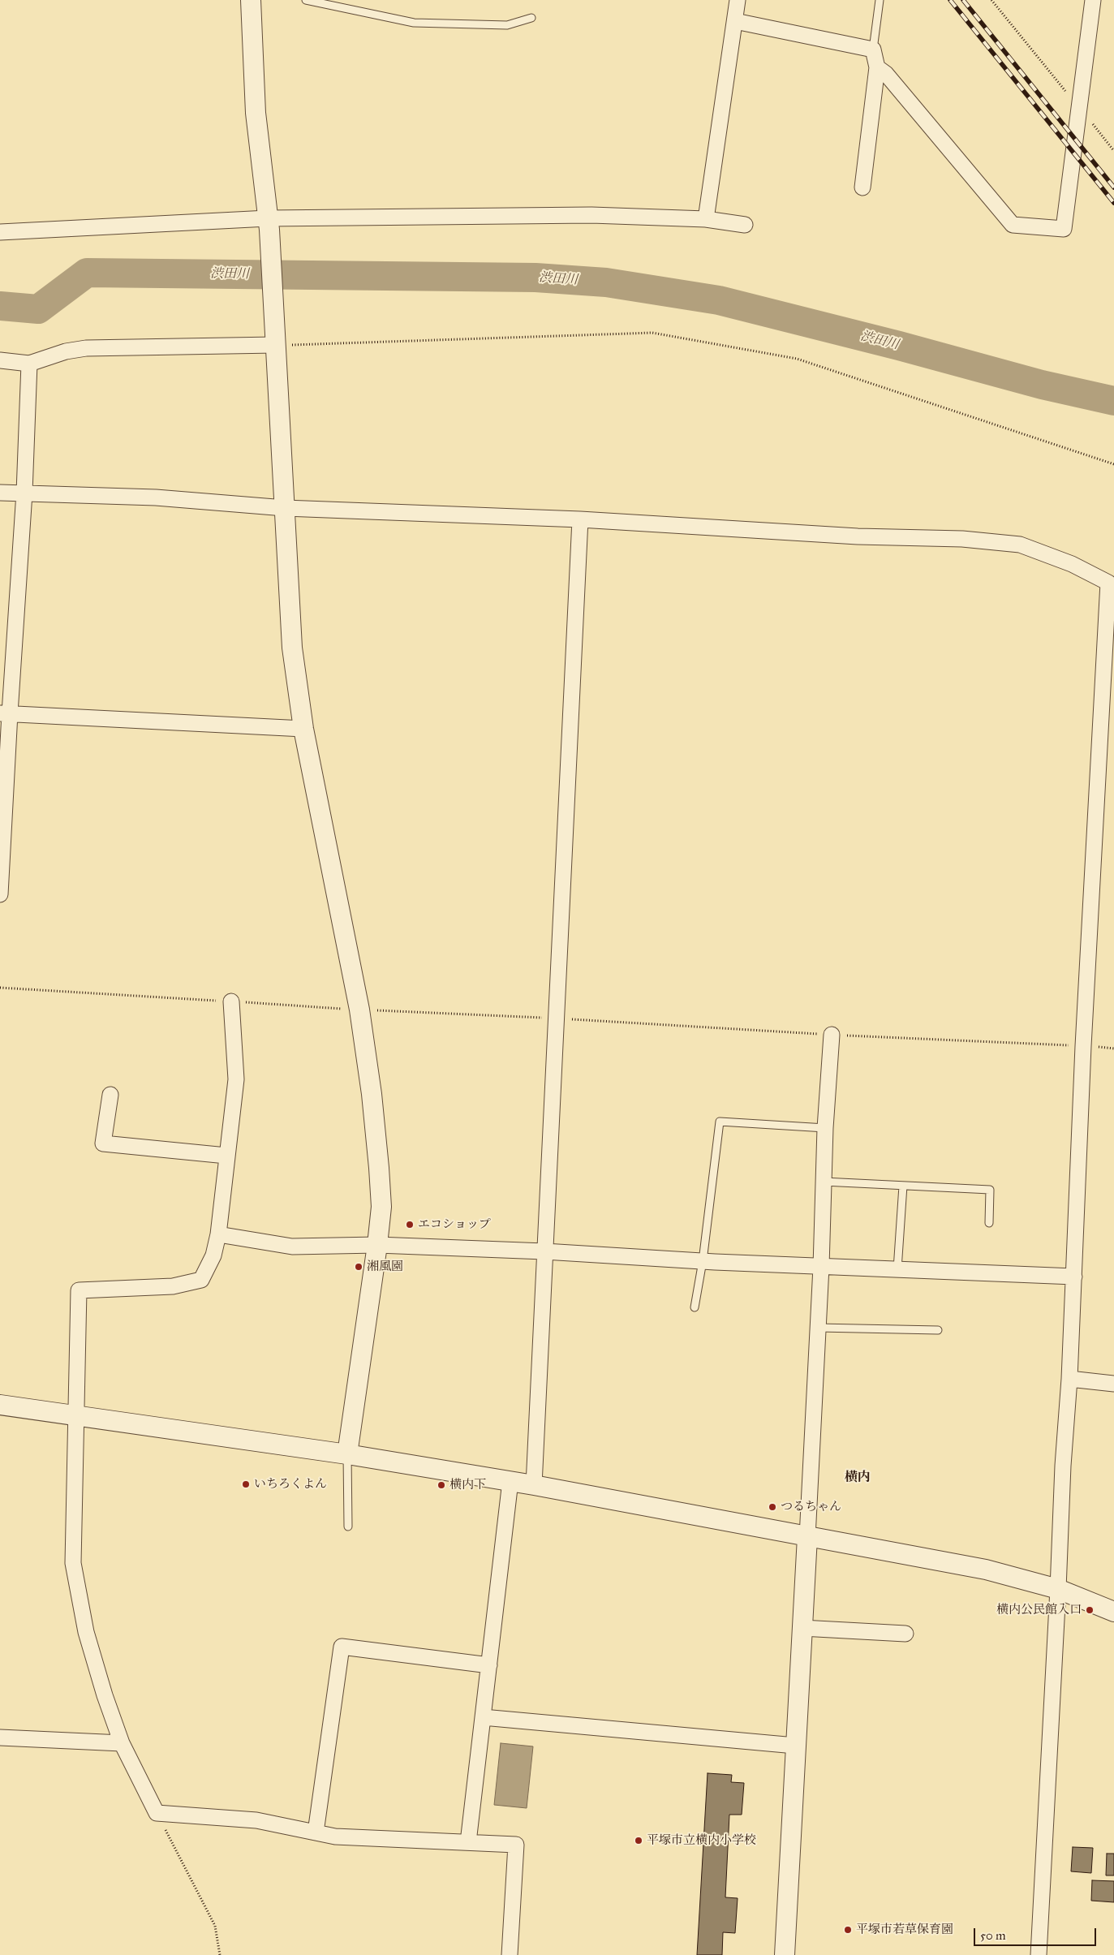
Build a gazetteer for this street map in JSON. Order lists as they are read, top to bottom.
{
  "districts": ["横内"],
  "water": ["渋田川"],
  "places": [
    "エコショップ",
    "湘風園",
    "いちろくよん",
    "横内下",
    "つるちゃん",
    "横内公民館入口",
    "平塚市立横内小学校",
    "平塚市若草保育園"
  ],
  "scale_bar": "50 m"
}
